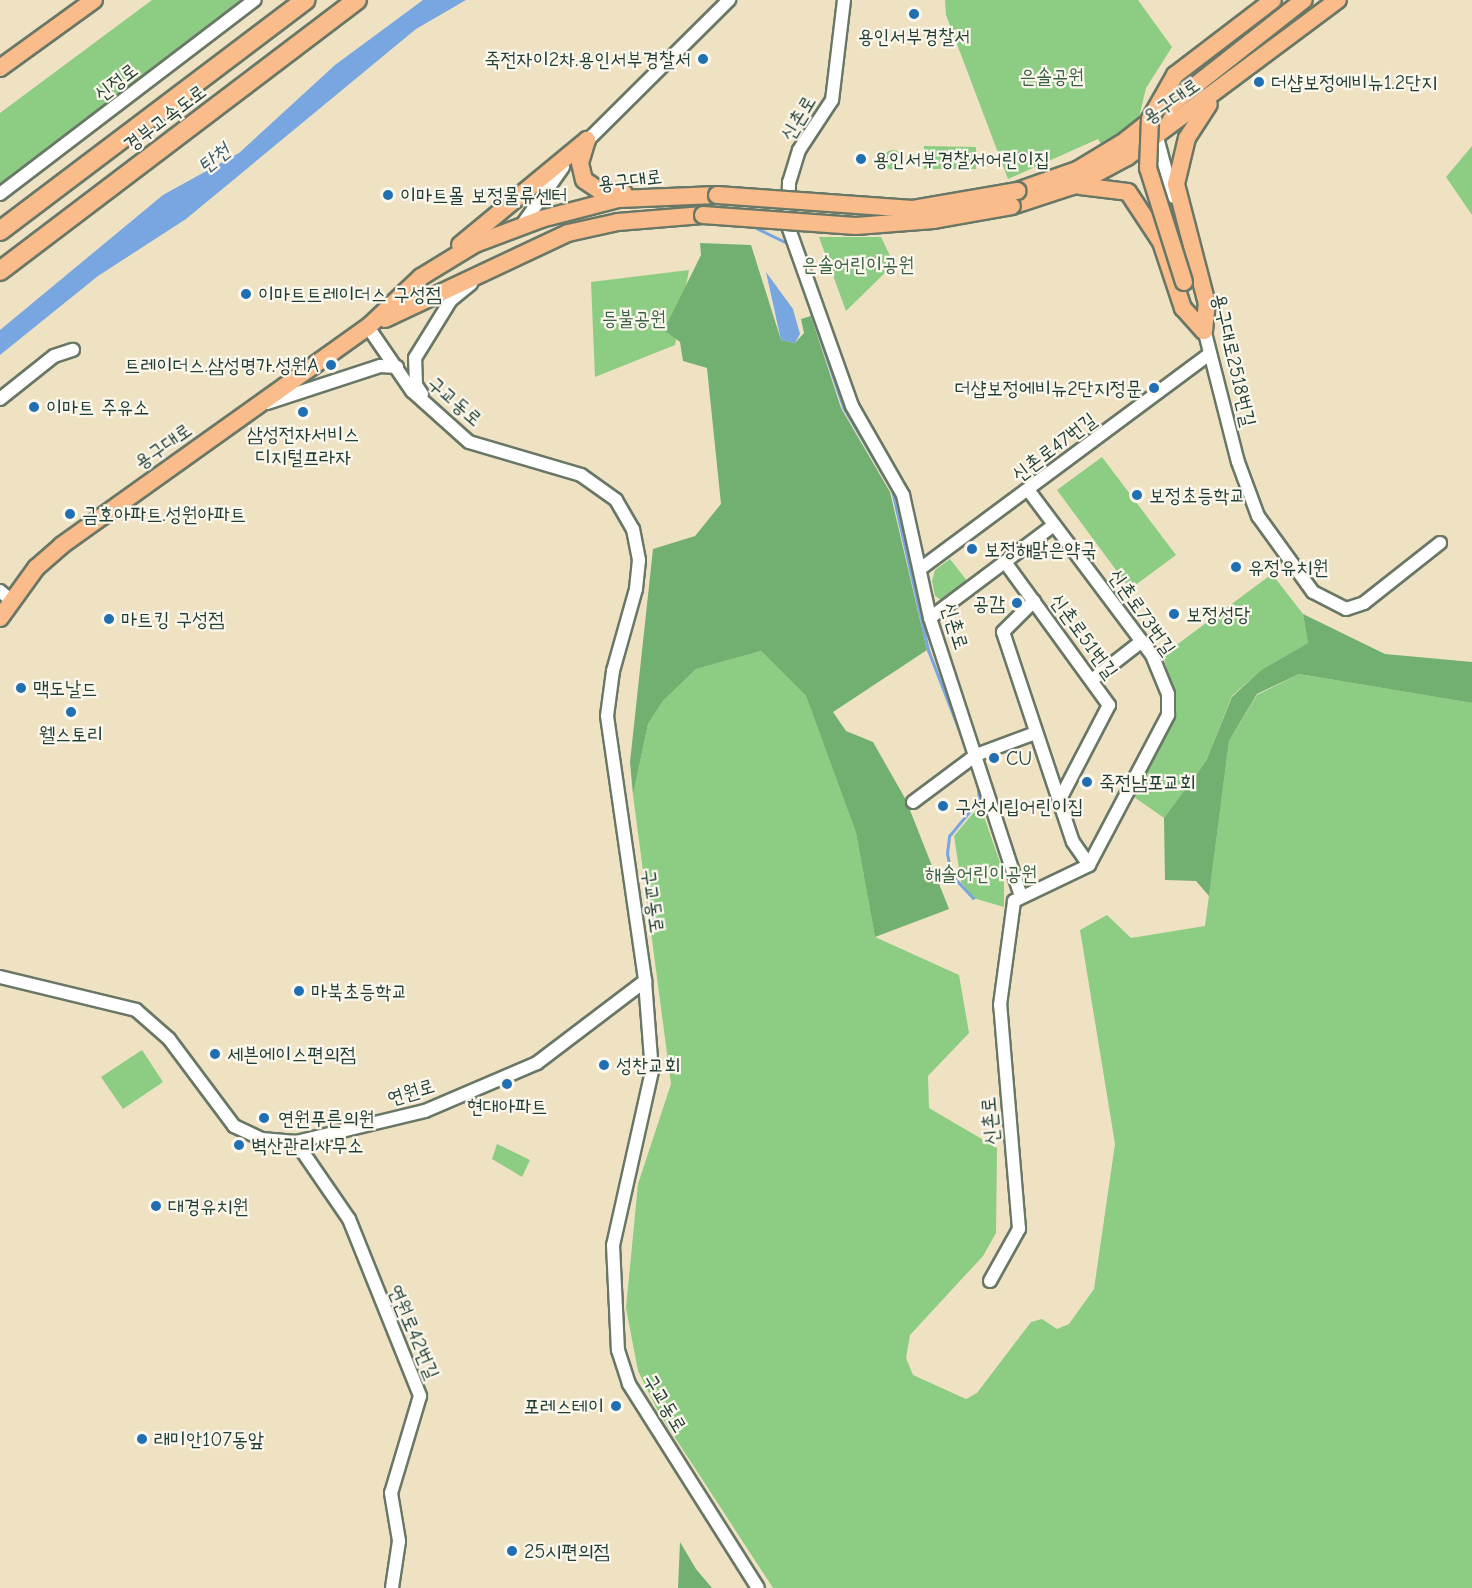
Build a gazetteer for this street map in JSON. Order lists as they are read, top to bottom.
{
  "streets": {
    "highway": ["경부고속도로"],
    "main road": ["용구대로"],
    "street": [
      "신정로",
      "신촌로",
      "용구대로2518번길",
      "구교동로",
      "신촌로47번길",
      "신촌로73번길",
      "신촌로51번길",
      "연원로",
      "연원로42번길"
    ]
  },
  "crossings": [
    ["용구대로", "용구대로2518번길"],
    ["용구대로", "구교동로"],
    ["신촌로", "신촌로47번길"],
    ["용구대로2518번길", "신촌로47번길"],
    ["구교동로", "연원로"],
    ["신촌로47번길", "신촌로73번길"],
    ["연원로", "연원로42번길"]
  ],
  "water": ["탄천"],
  "parks": [
    "은솔공원",
    "은솔어린이공원",
    "등불공원",
    "해솔어린이공원"
  ],
  "places": [
    "용인서부경찰서",
    "죽전자이2차.용인서부경찰서",
    "더샵보정에비뉴1.2단지",
    "용인서부경찰서어린이집",
    "이마트몰 보정물류센터",
    "이마트트레이더스 구성점",
    "트레이더스.삼성명가.성원A",
    "더샵보정에비뉴2단지정문",
    "이마트 주유소",
    "삼성전자서비스 디지털프라자",
    "보정초등학교",
    "금호아파트.성원아파트",
    "보정해맑은약국",
    "유정유치원",
    "공감",
    "보정성당",
    "마트킹 구성점",
    "맥도날드",
    "웰스토리",
    "CU",
    "죽전남포교회",
    "구성시립어린이집",
    "마북초등학교",
    "세븐에이스편의점",
    "성찬교회",
    "현대아파트",
    "연원푸른의원",
    "벽산관리사무소",
    "대경유치원",
    "포레스테이",
    "래미안107동앞",
    "25시편의점"
  ]
}
